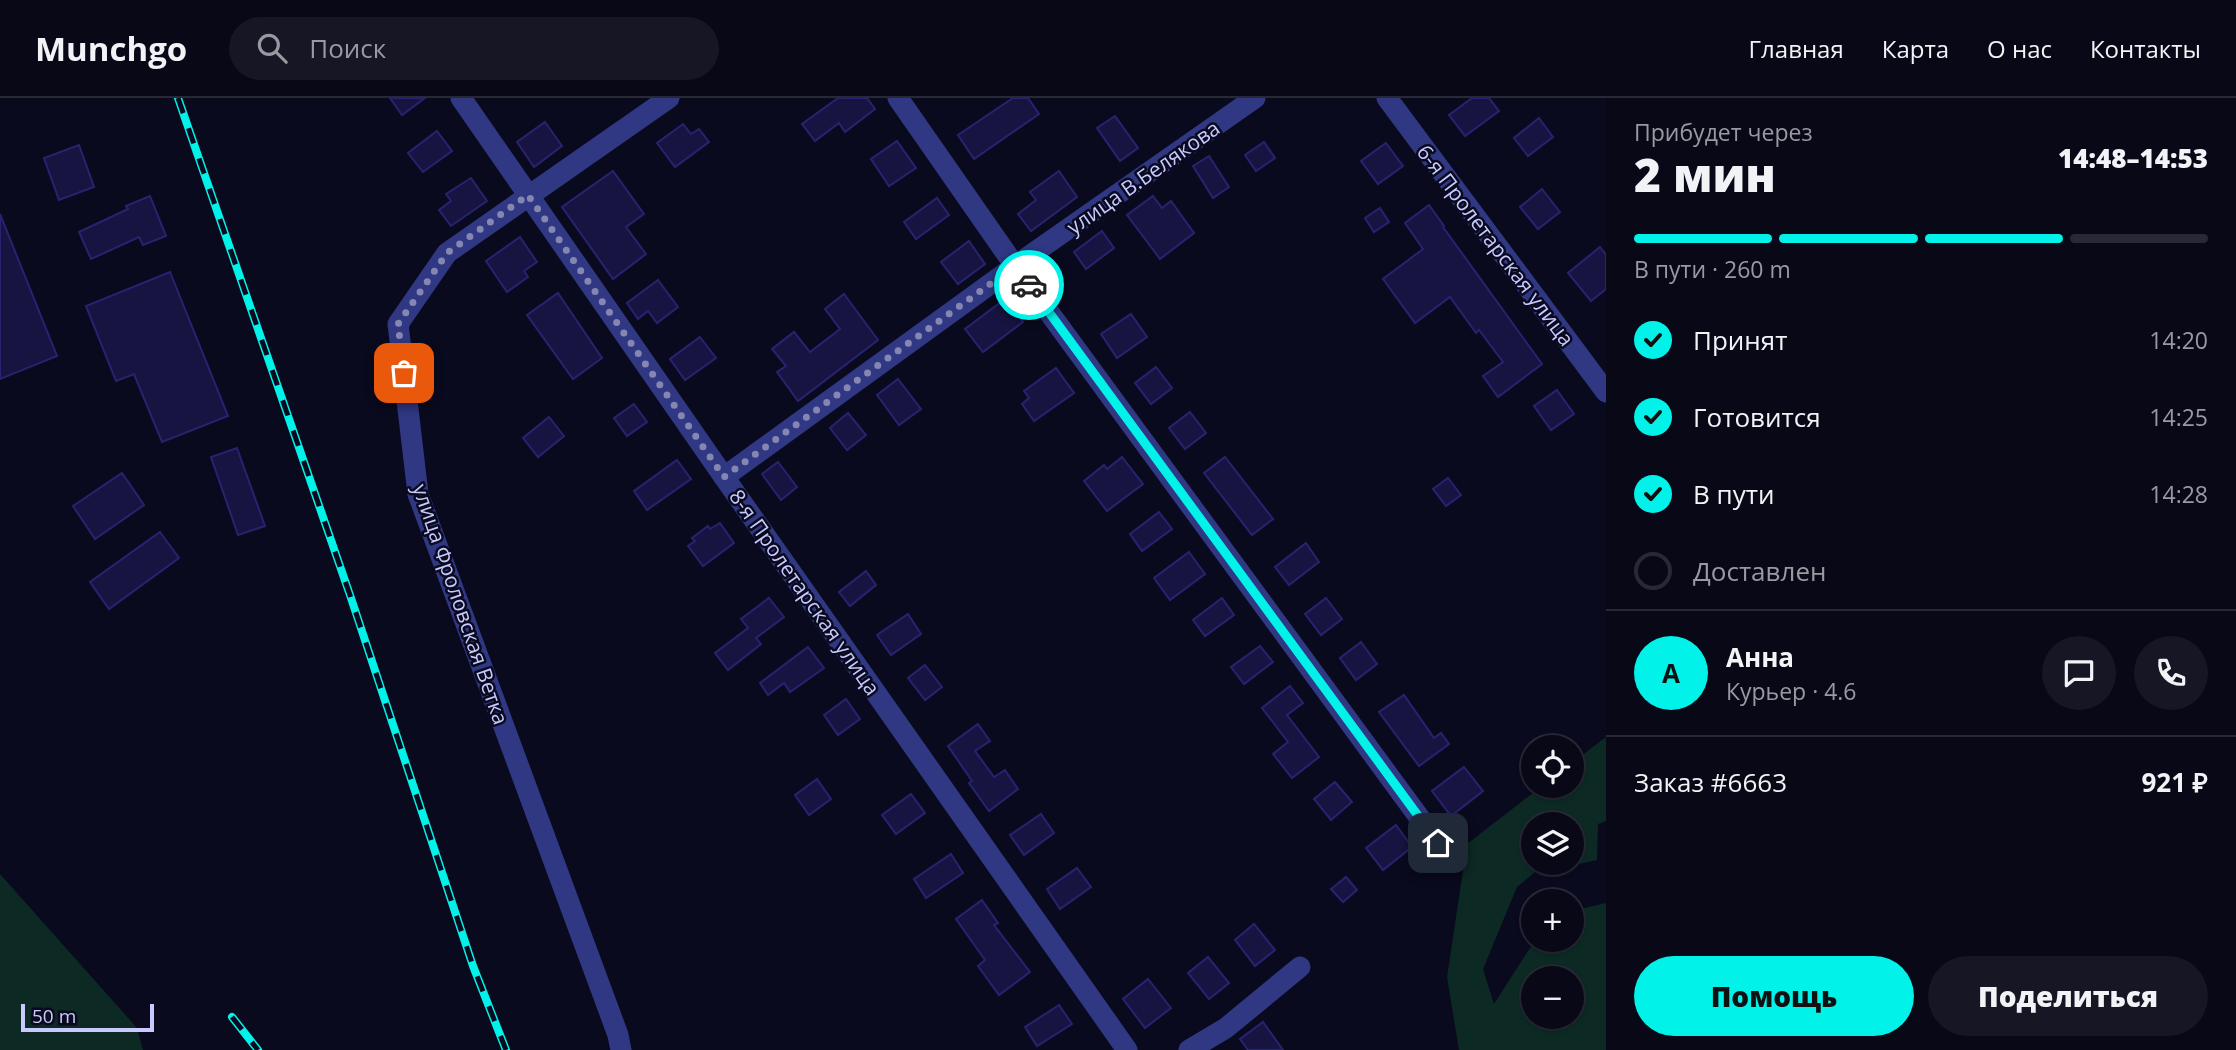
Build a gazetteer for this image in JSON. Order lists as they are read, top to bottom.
{
  "streets": {
    "street": [
      "улица В.Белякова",
      "6-я Пролетарская улица",
      "8-я Пролетарская улица",
      "улица Фроловская Ветка"
    ]
  },
  "crossings": [
    ["улица В.Белякова", "8-я Пролетарская улица"],
    ["8-я Пролетарская улица", "улица Фроловская Ветка"]
  ],
  "scale_bar": "50 m",
  "page": {
    "header": "Munchgo",
    "search": "Поиск",
    "nav": [
      "Главная",
      "Карта",
      "О нас",
      "Контакты"
    ],
    "heading": ["2 мин", "Прибудет через", "14:48–14:53"],
    "panel": [
      "Анна",
      "Курьер · 4.6",
      "Заказ #6663",
      "921 ₽"
    ],
    "bar": "В пути · 260 m",
    "list": [
      ["Принят", "14:20"],
      ["Готовится", "14:25"],
      ["В пути", "14:28"],
      "Доставлен"
    ],
    "round": "А",
    "map_buttons": ["+", "−"],
    "buttons": ["Помощь", "Поделиться"],
    "scale": "50 m"
  }
}
